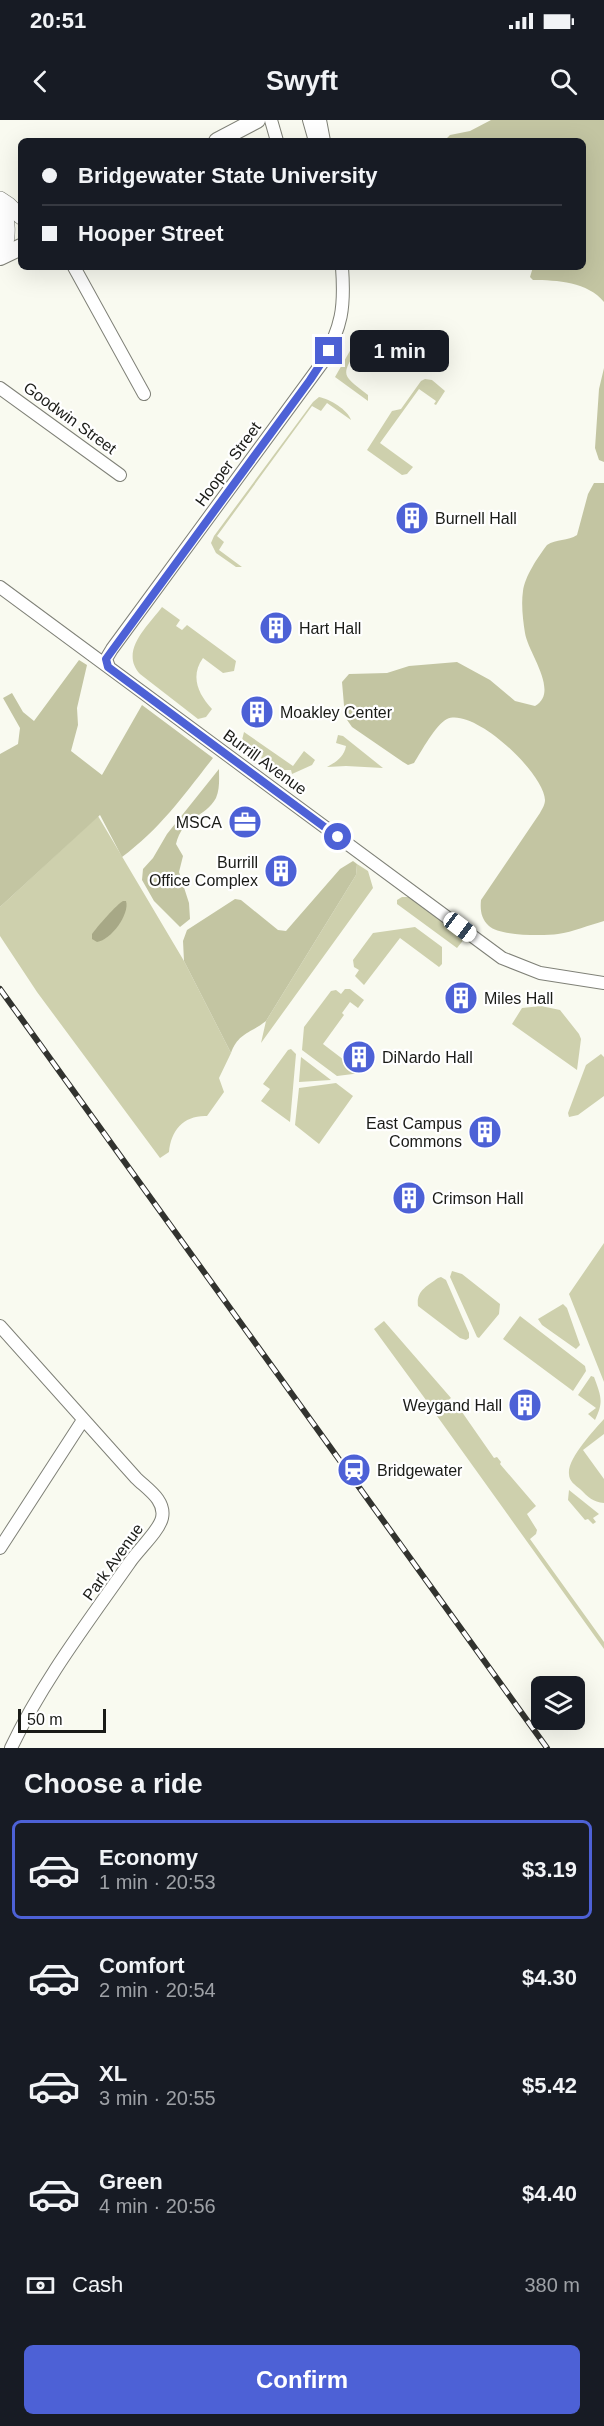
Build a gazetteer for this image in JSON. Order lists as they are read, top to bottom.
{
  "streets": {
    "street": [
      "Goodwin Street",
      "Hooper Street",
      "Burrill Avenue",
      "Park Avenue"
    ]
  },
  "crossings": [
    ["Hooper Street", "Burrill Avenue"]
  ],
  "places": {
    "building": [
      "Burnell Hall",
      "Hart Hall",
      "Moakley Center",
      "Burrill Office Complex",
      "Miles Hall",
      "DiNardo Hall",
      "East Campus Commons",
      "Crimson Hall",
      "Weygand Hall"
    ],
    "office": ["MSCA"],
    "station": ["Bridgewater"]
  },
  "scale_bar": "50 m",
  "page": {
    "status": "20:51",
    "header": "Swyft",
    "banner": ["Bridgewater State University", "Hooper Street"],
    "bubble": "1 min",
    "scale": "50 m",
    "heading": "Choose a ride",
    "list": [
      {
        "name": "Economy",
        "note": "1 min · 20:53",
        "value": "$3.19"
      },
      {
        "name": "Comfort",
        "note": "2 min · 20:54",
        "value": "$4.30"
      },
      {
        "name": "XL",
        "note": "3 min · 20:55",
        "value": "$5.42"
      },
      {
        "name": "Green",
        "note": "4 min · 20:56",
        "value": "$4.40"
      }
    ],
    "pay": ["Cash", "380 m"],
    "buttons": "Confirm"
  }
}
